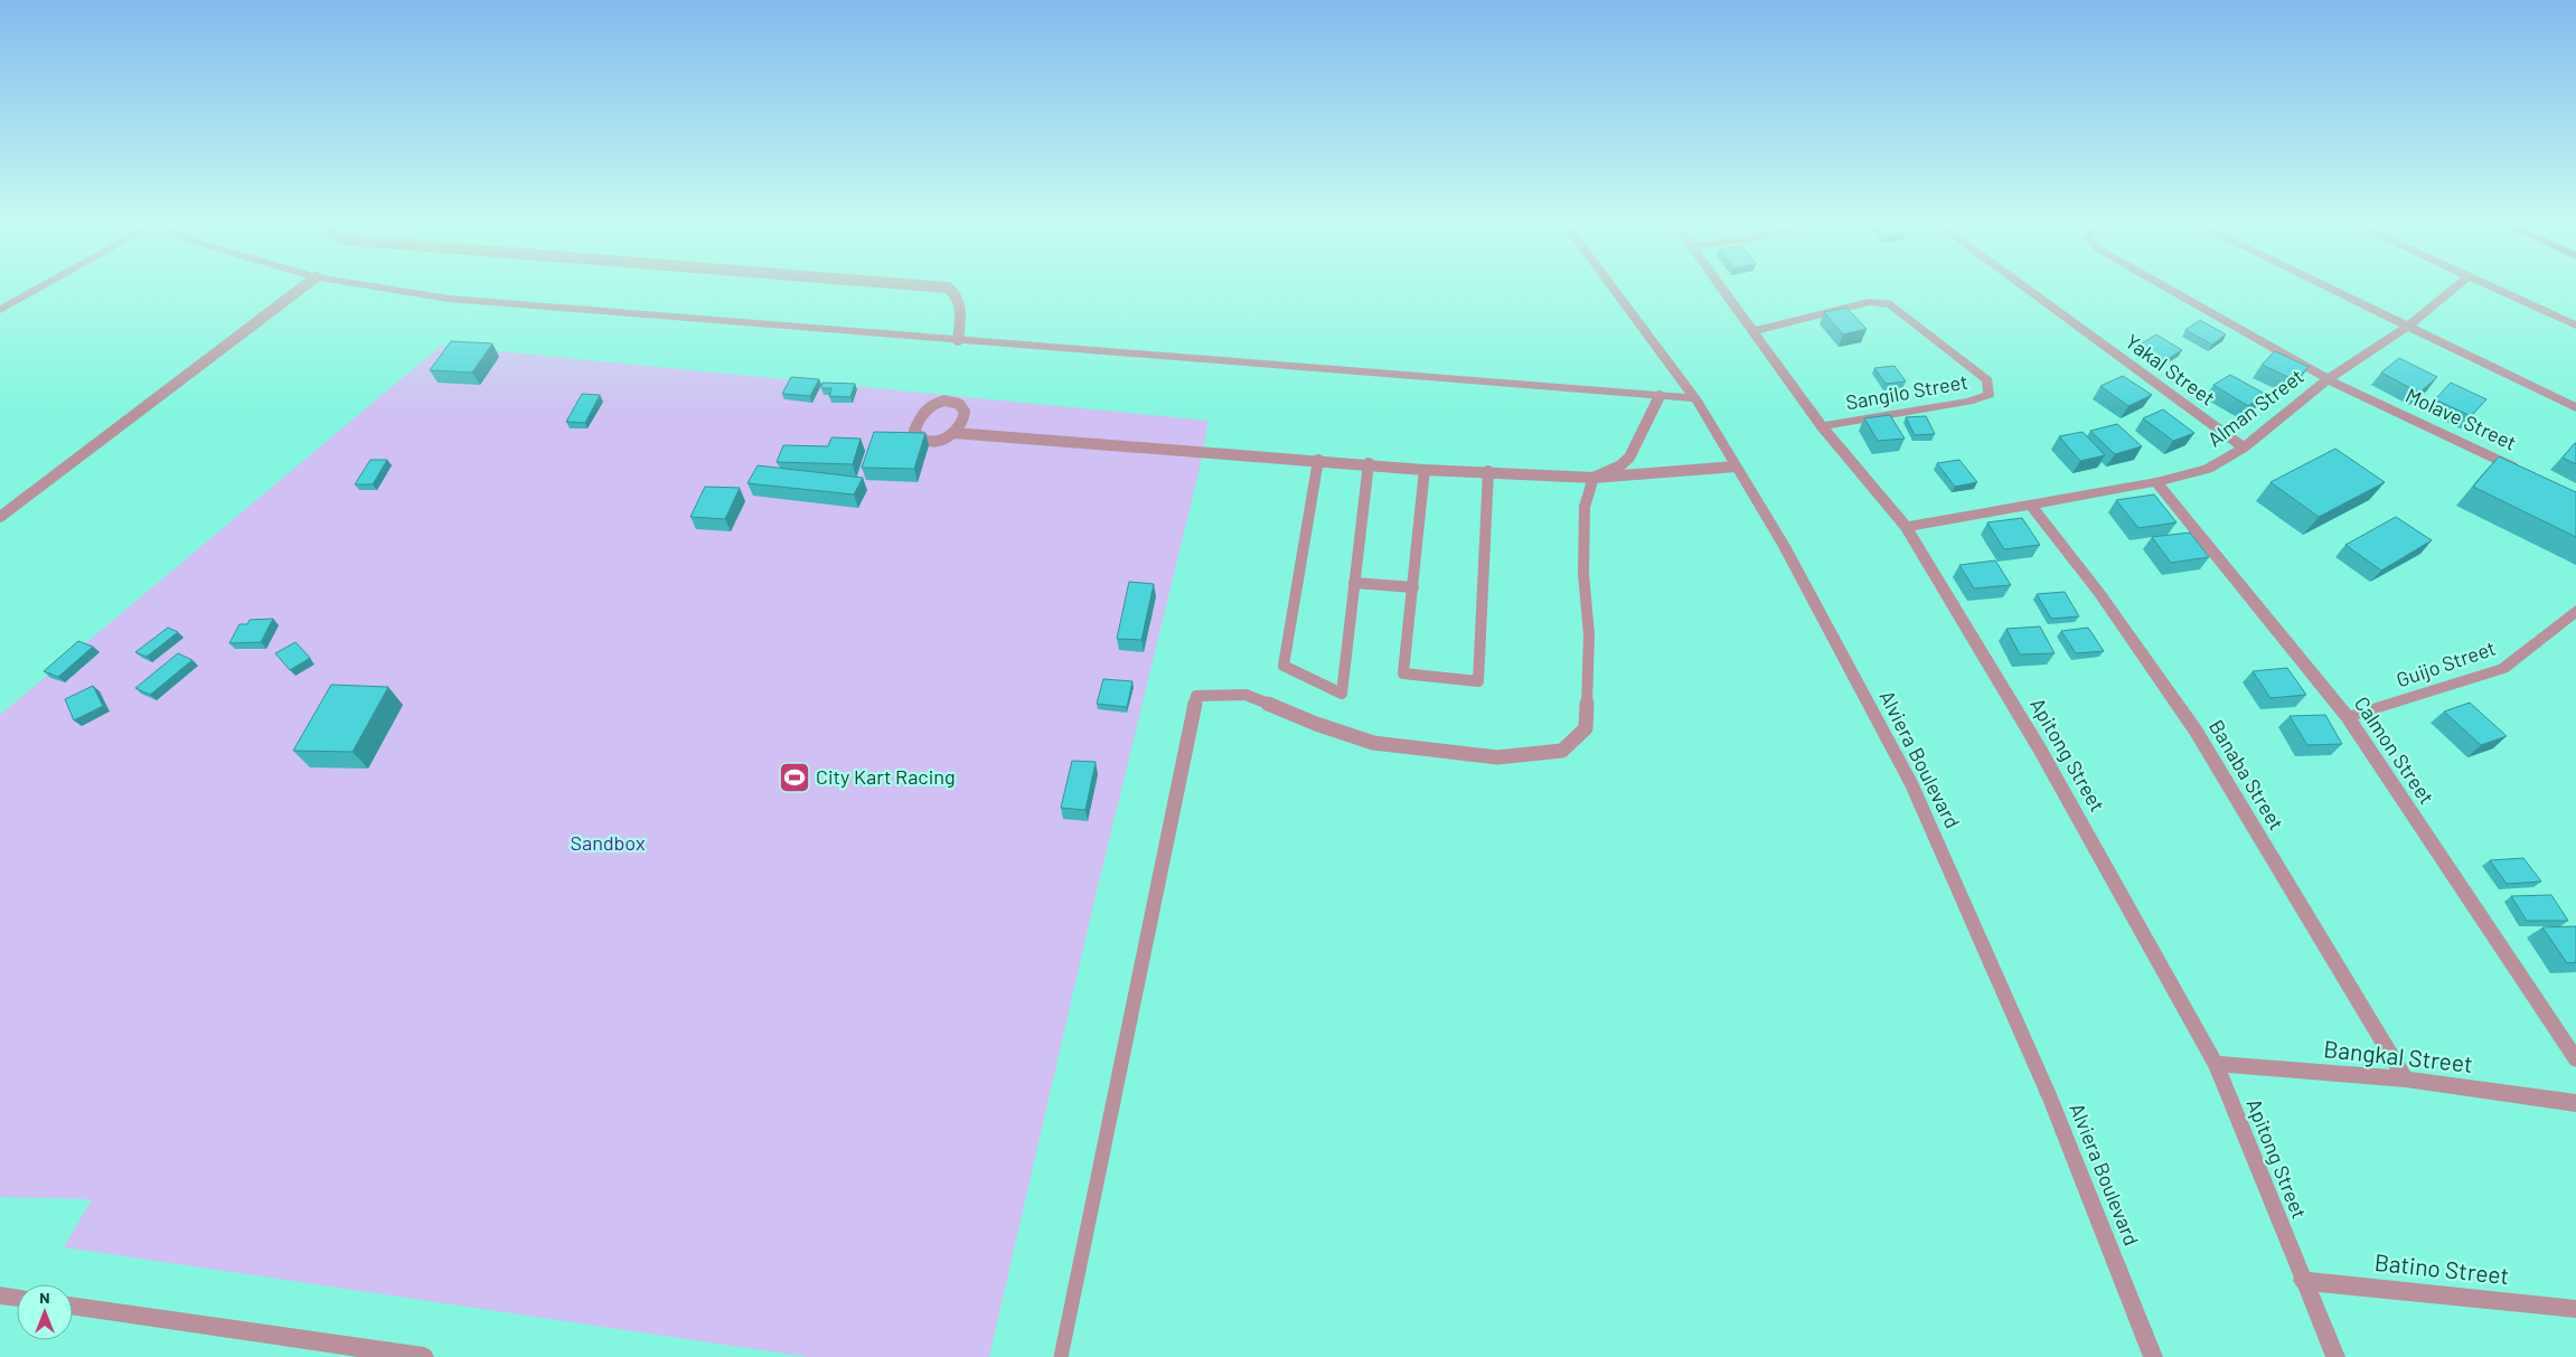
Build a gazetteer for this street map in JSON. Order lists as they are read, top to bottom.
{
  "streets": {
    "street": [
      "Yakal Street",
      "Sangilo Street",
      "Alman Street",
      "Molave Street",
      "Guijo Street",
      "Calmon Street",
      "Apitong Street",
      "Alviera Boulevard",
      "Banaba Street",
      "Bangkal Street",
      "Batino Street"
    ]
  },
  "crossings": [
    ["Yakal Street", "Alman Street"],
    ["Sangilo Street", "Apitong Street"],
    ["Alman Street", "Molave Street"],
    ["Alman Street", "Calmon Street"],
    ["Alman Street", "Apitong Street"],
    ["Alman Street", "Banaba Street"],
    ["Guijo Street", "Calmon Street"],
    ["Apitong Street", "Bangkal Street"],
    ["Apitong Street", "Batino Street"],
    ["Banaba Street", "Bangkal Street"]
  ],
  "parks": ["Sandbox"],
  "places": {
    "sports": ["City Kart Racing"]
  },
  "north": "top"
}
